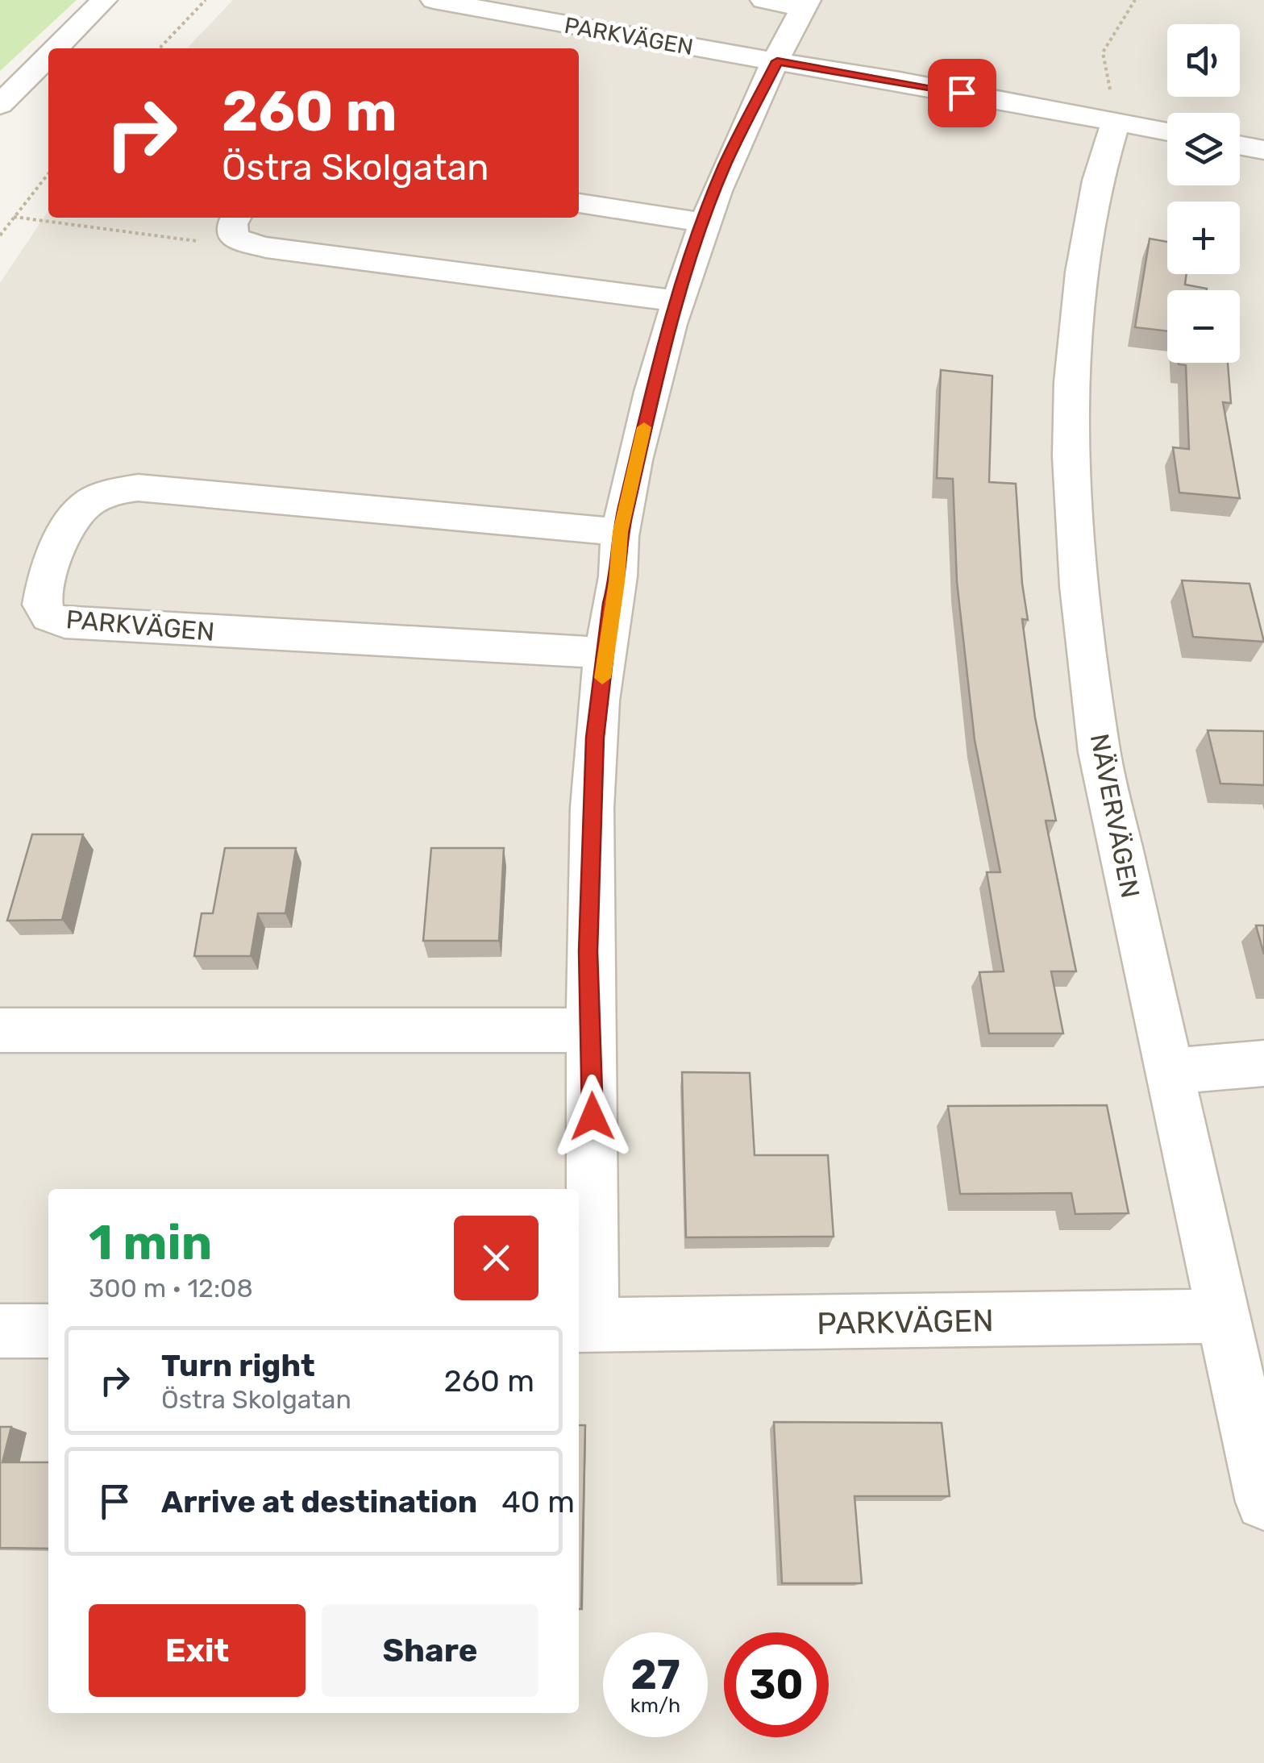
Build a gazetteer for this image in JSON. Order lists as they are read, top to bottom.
{
  "streets": {
    "street": ["PARKVÄGEN", "NÄVERVÄGEN"]
  },
  "crossings": [
    ["PARKVÄGEN", "NÄVERVÄGEN"]
  ],
  "page": {
    "map_buttons": ["+", "−"],
    "turn": ["260 m", "Östra Skolgatan"],
    "heading": ["1 min", "300 m · 12:08"],
    "list": [
      {
        "name": "Turn right",
        "note": "Östra Skolgatan",
        "value": "260 m"
      },
      {
        "name": "Arrive at destination",
        "value": "40 m"
      }
    ],
    "buttons": ["Exit", "Share"],
    "speed": "27 km/h",
    "limit": "30"
  }
}
